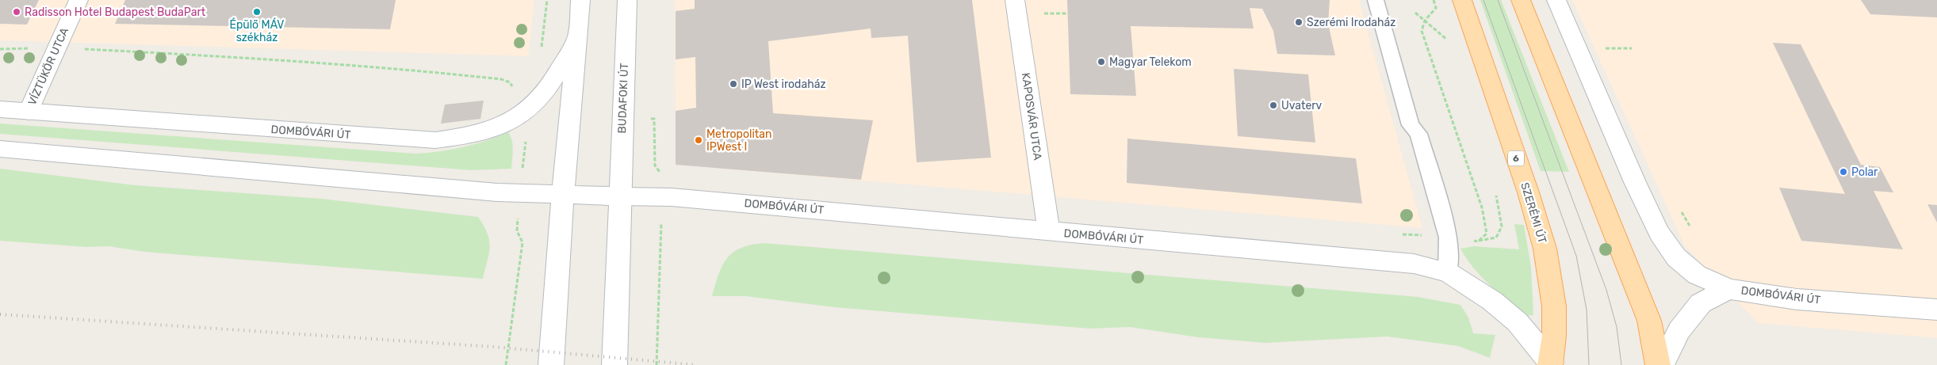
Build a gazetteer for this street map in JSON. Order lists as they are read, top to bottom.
{
  "streets": {
    "main road": [
      "VÍZTÜKÖR UTCA",
      "BUDAFOKI ÚT",
      "KAPOSVÁR UTCA",
      "DOMBÓVÁRI ÚT",
      "6",
      "SZERÉMI ÚT"
    ]
  },
  "crossings": [
    ["VÍZTÜKÖR UTCA", "DOMBÓVÁRI ÚT"],
    ["BUDAFOKI ÚT", "DOMBÓVÁRI ÚT"],
    ["KAPOSVÁR UTCA", "DOMBÓVÁRI ÚT"],
    ["DOMBÓVÁRI ÚT", "SZERÉMI ÚT"]
  ],
  "places": [
    "Radisson Hotel Budapest BudaPart",
    "Épülő MÁV székház",
    "Szerémi Irodaház",
    "Magyar Telekom",
    "IP West irodaház",
    "Uvaterv",
    "Metropolitan IPWest I",
    "Polar"
  ]
}
